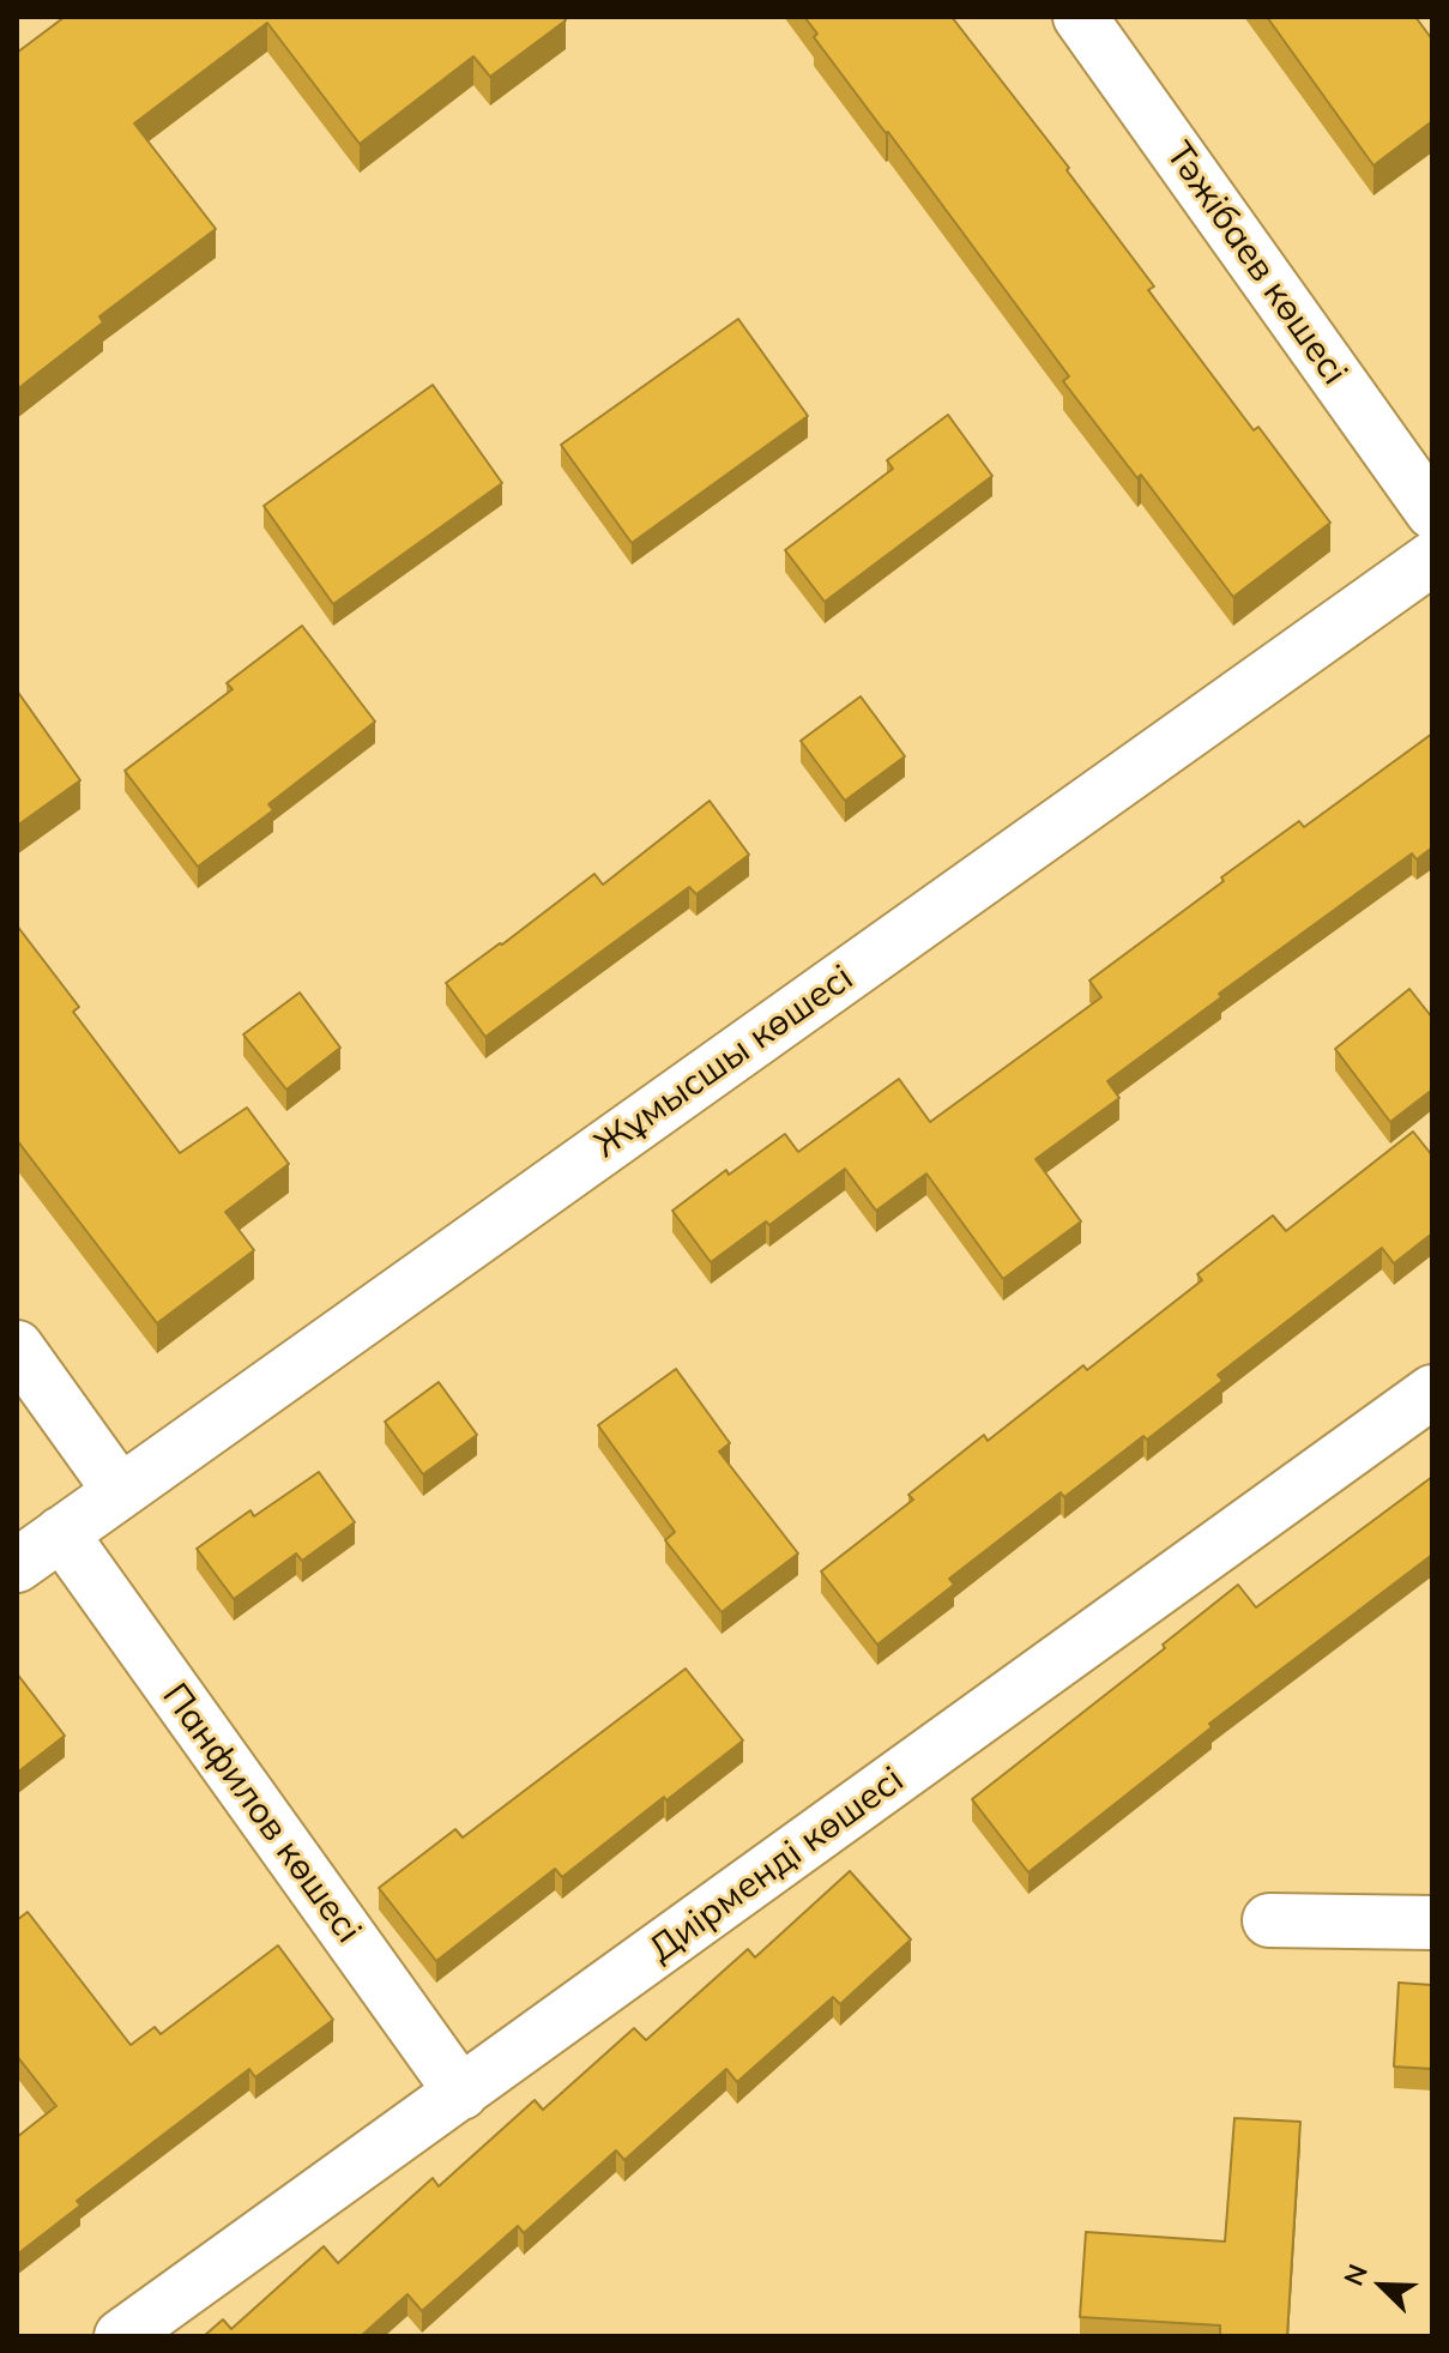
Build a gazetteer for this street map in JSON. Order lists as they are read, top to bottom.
{
  "streets": {
    "street": [
      "Тәжібаев көшесі",
      "Жұмысшы көшесі",
      "Панфилов көшесі",
      "Диірменді көшесі"
    ]
  },
  "crossings": [
    ["Жұмысшы көшесі", "Панфилов көшесі"],
    ["Панфилов көшесі", "Диірменді көшесі"]
  ],
  "north": "top left"
}
